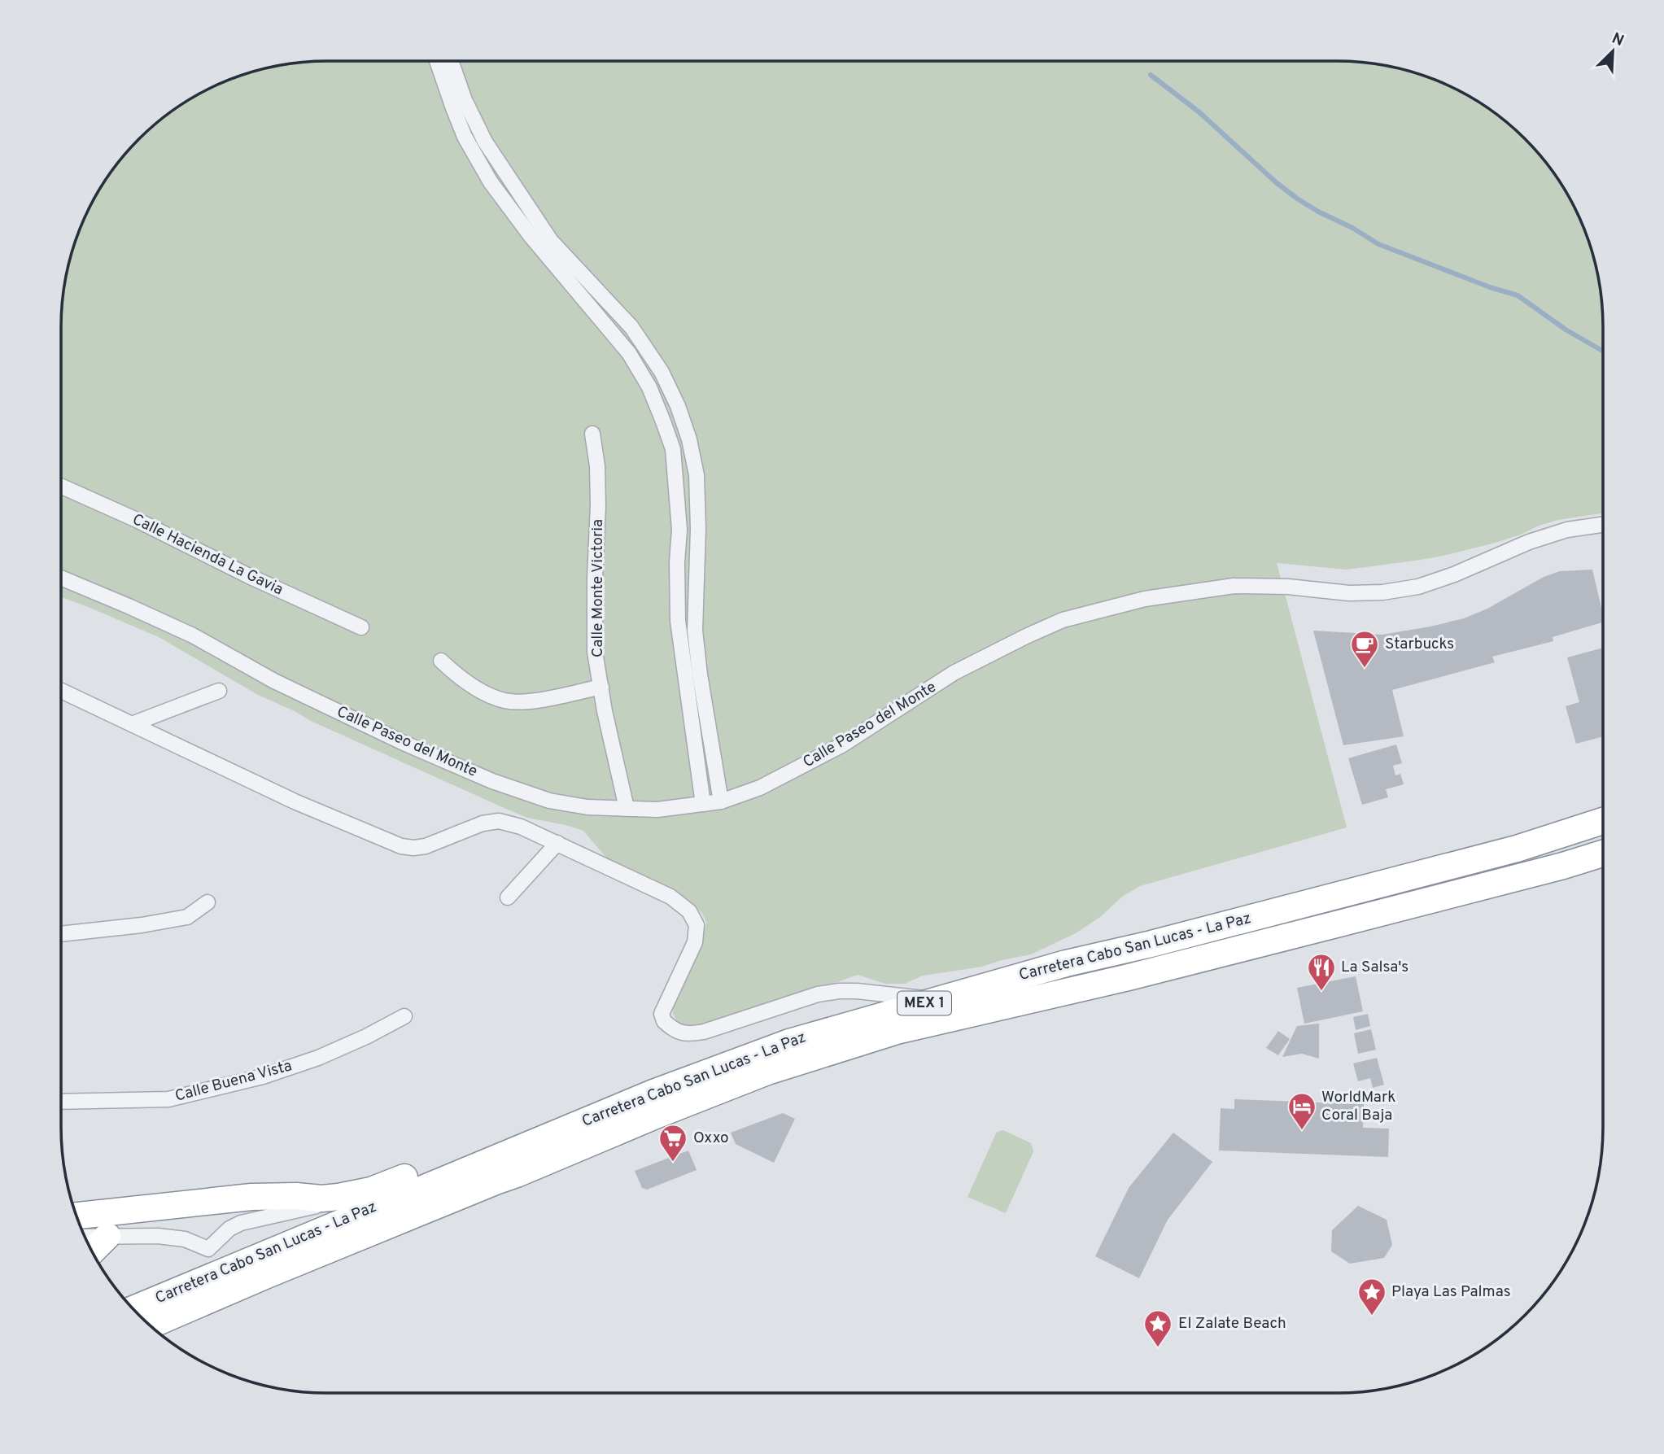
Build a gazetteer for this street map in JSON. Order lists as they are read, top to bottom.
{
  "streets": {
    "highway": ["Carretera Cabo San Lucas - La Paz", "MEX 1"],
    "street": [
      "Calle Hacienda La Gavia",
      "Calle Monte Victoria",
      "Calle Paseo del Monte",
      "Calle Buena Vista"
    ]
  },
  "crossings": [
    ["Calle Monte Victoria", "Calle Paseo del Monte"]
  ],
  "places": {
    "cafe": ["Starbucks"],
    "restaurant": ["La Salsa's"],
    "hotel": ["WorldMark Coral Baja"],
    "supermarket": ["Oxxo"],
    "place": ["Playa Las Palmas", "El Zalate Beach"]
  },
  "north": "top right"
}
